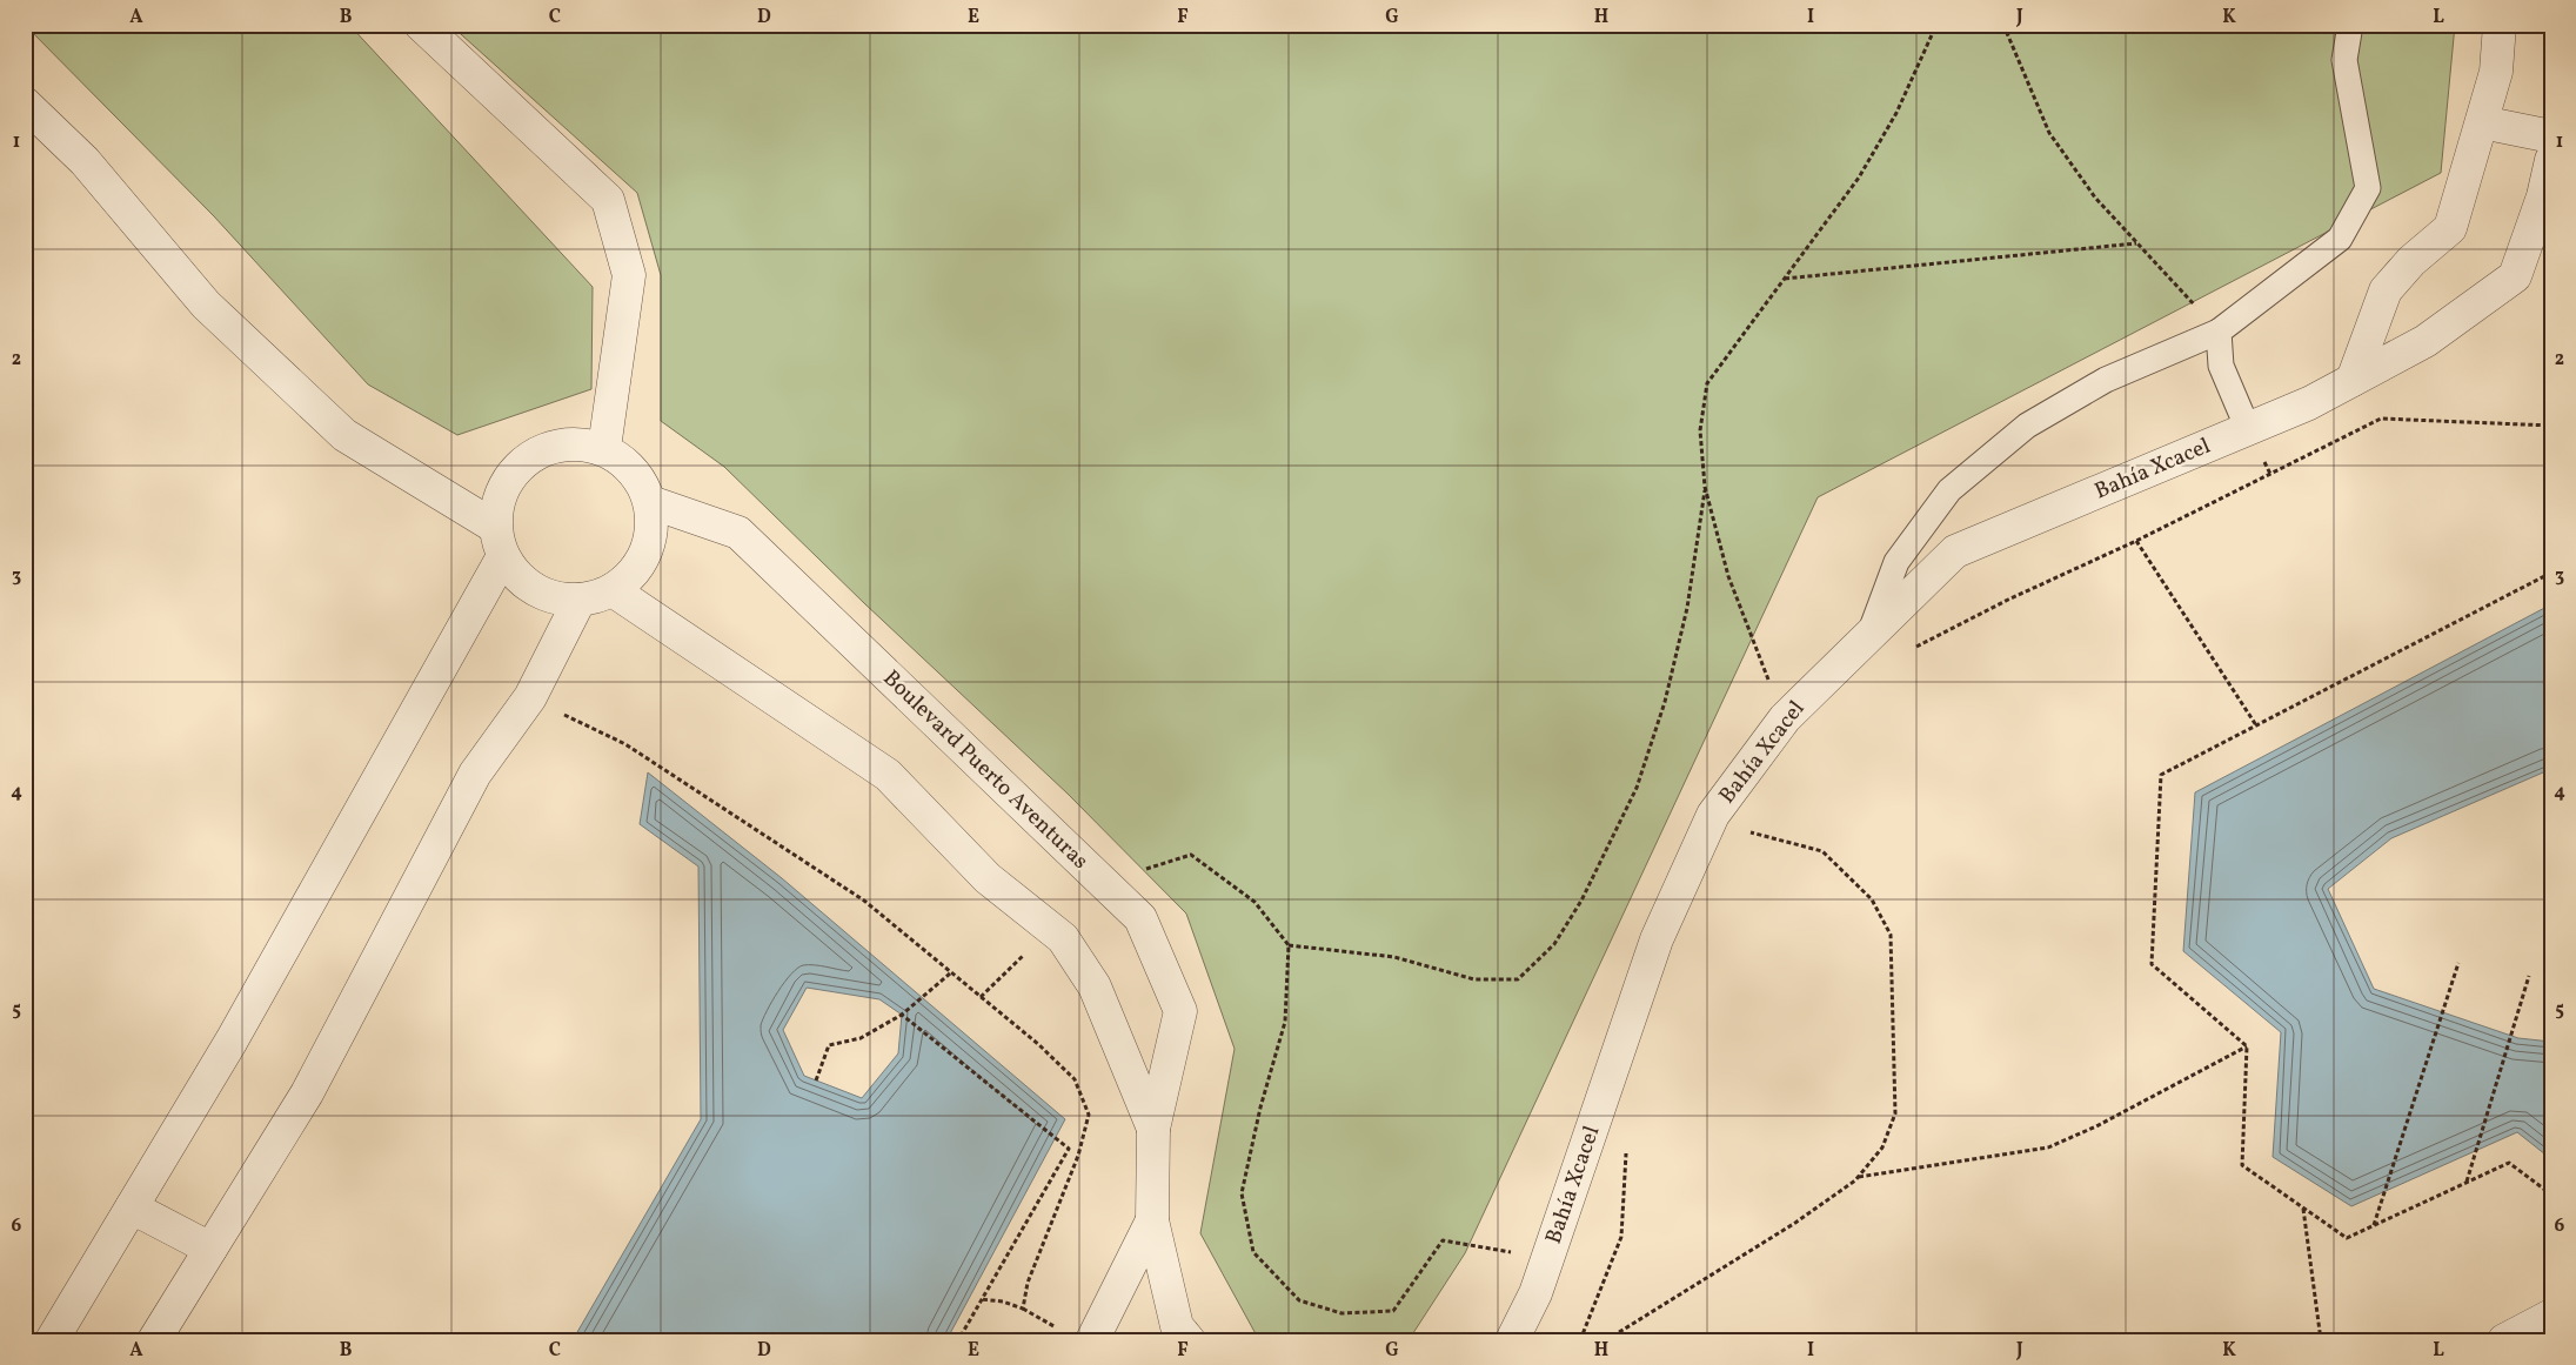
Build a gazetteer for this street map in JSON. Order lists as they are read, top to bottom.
{
  "streets": {
    "street": ["Bahía Xcacel", "Boulevard Puerto Aventuras"]
  },
  "grid": {
    "columns": [
      "A",
      "B",
      "C",
      "D",
      "E",
      "F",
      "G",
      "H",
      "I",
      "J",
      "K",
      "L"
    ],
    "rows": [
      "1",
      "2",
      "3",
      "4",
      "5",
      "6"
    ]
  }
}
